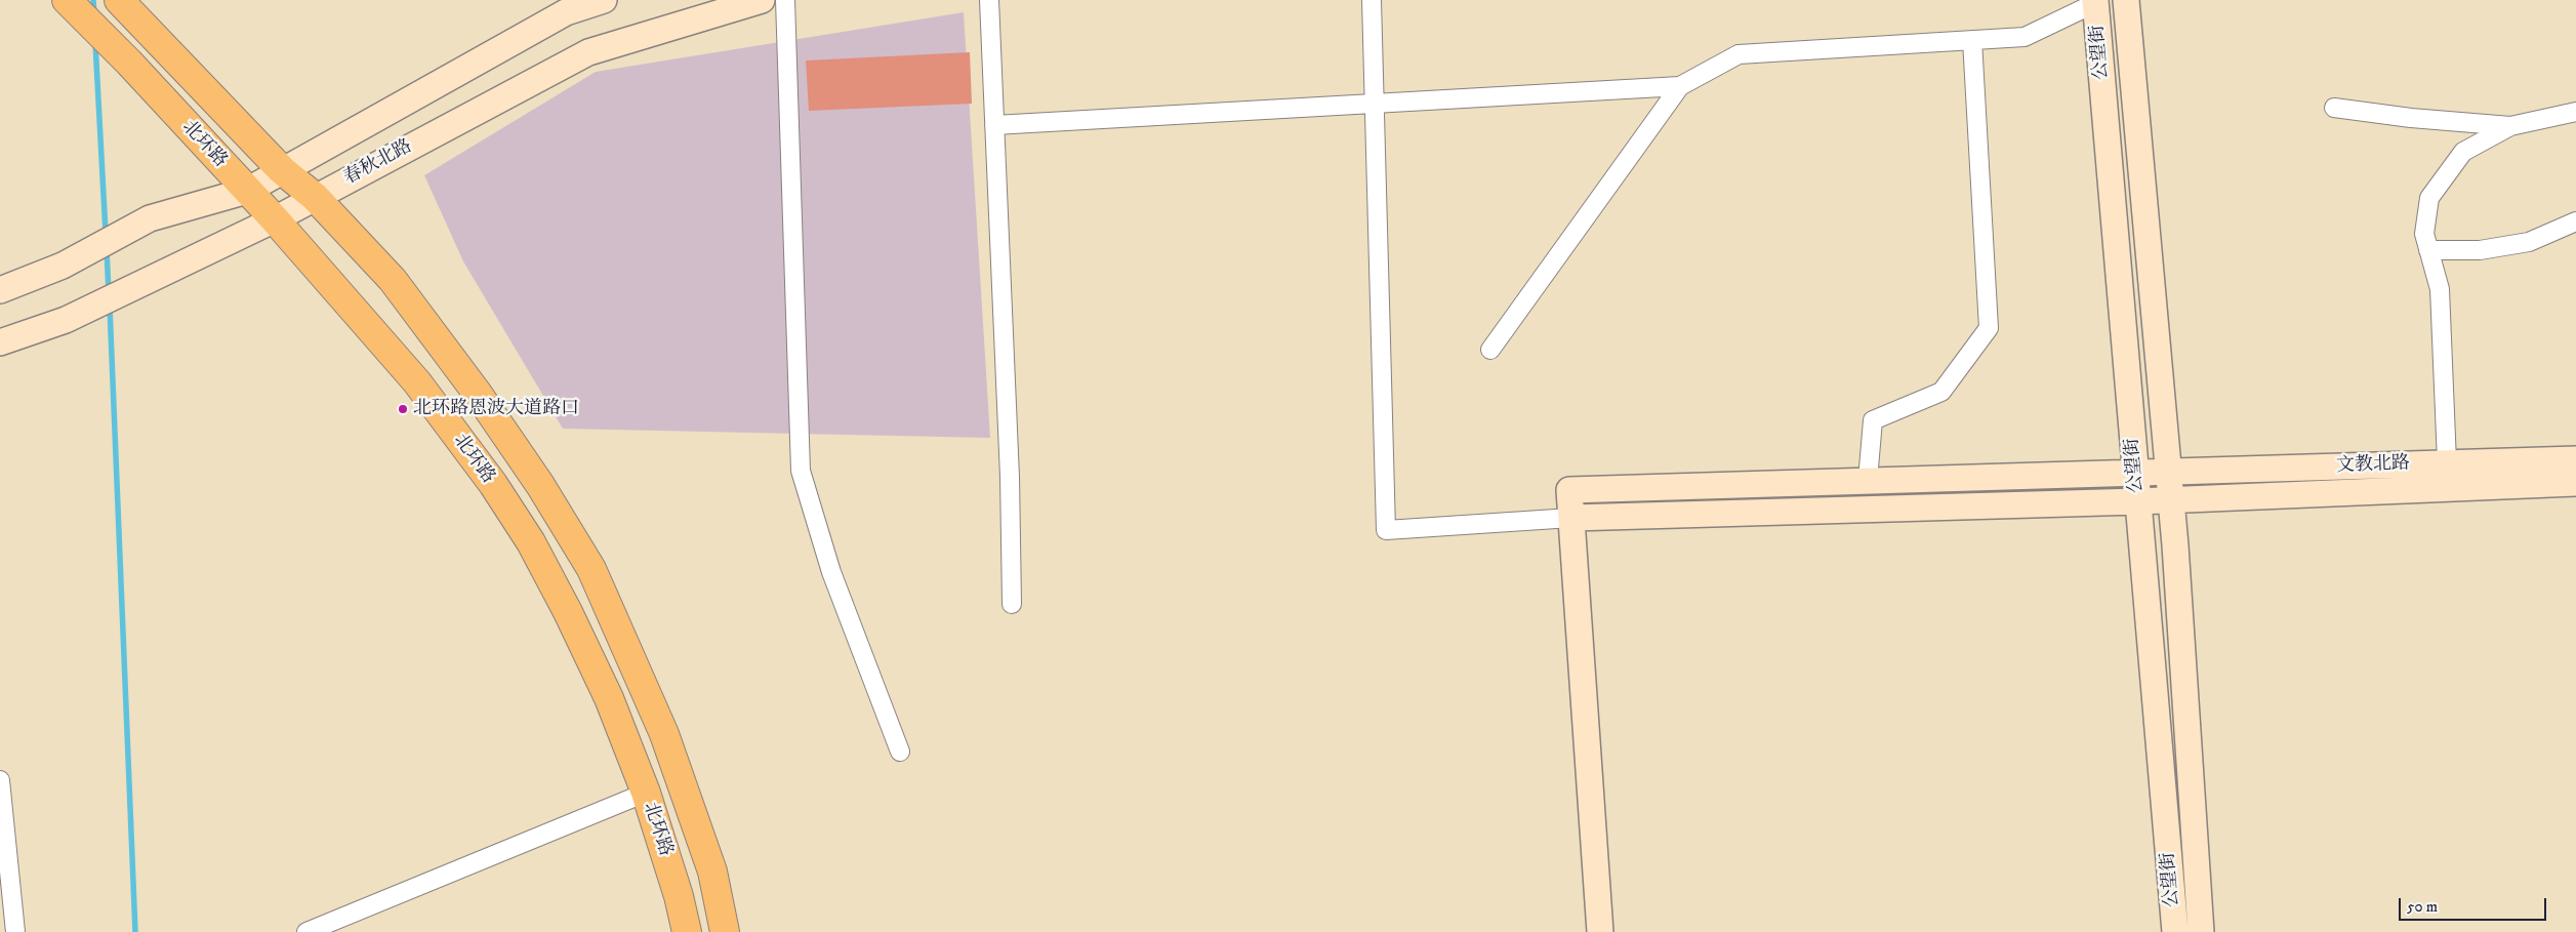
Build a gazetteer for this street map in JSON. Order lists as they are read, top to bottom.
{
  "streets": {
    "main road": ["北环路"],
    "street": ["公望街", "春秋北路", "文教北路"]
  },
  "crossings": [
    ["公望街", "文教北路"],
    ["北环路", "春秋北路"]
  ],
  "places": ["北环路恩波大道路口"],
  "scale_bar": "50 m"
}
